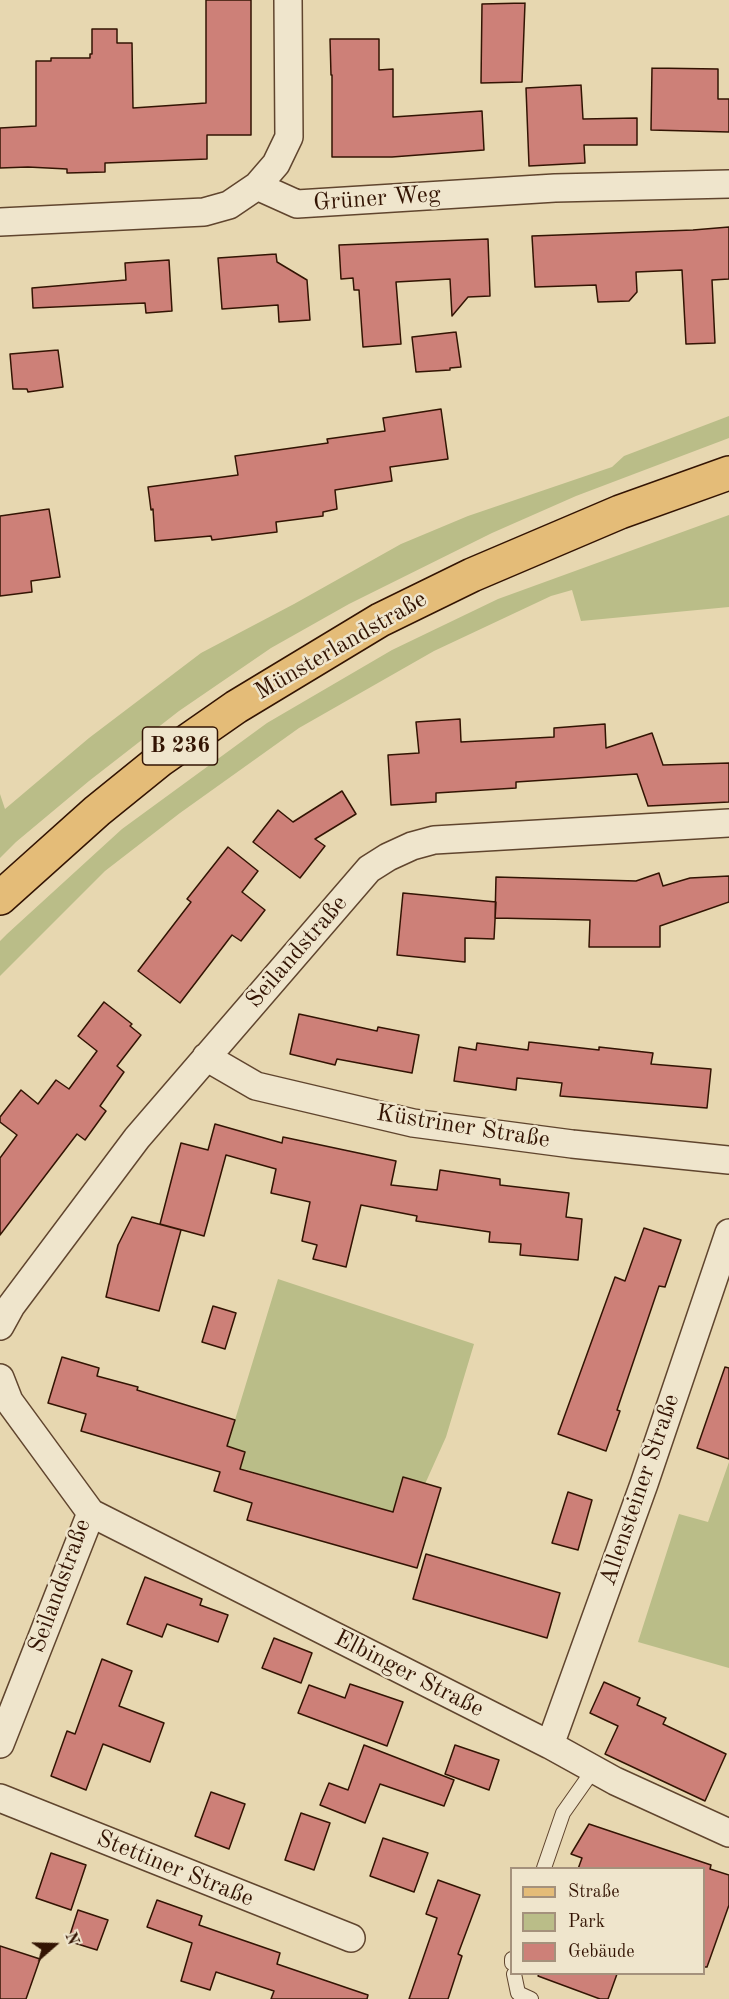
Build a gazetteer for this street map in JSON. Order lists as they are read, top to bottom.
{
  "streets": {
    "main road": ["Münsterlandstraße", "B 236"],
    "street": [
      "Grüner Weg",
      "Seilandstraße",
      "Küstriner Straße",
      "Allensteiner Straße",
      "Elbinger Straße",
      "Stettiner Straße"
    ]
  },
  "crossings": [
    ["Seilandstraße", "Küstriner Straße"],
    ["Seilandstraße", "Elbinger Straße"],
    ["Allensteiner Straße", "Elbinger Straße"]
  ],
  "legend": ["Straße", "Park", "Gebäude"],
  "north": "right"
}
